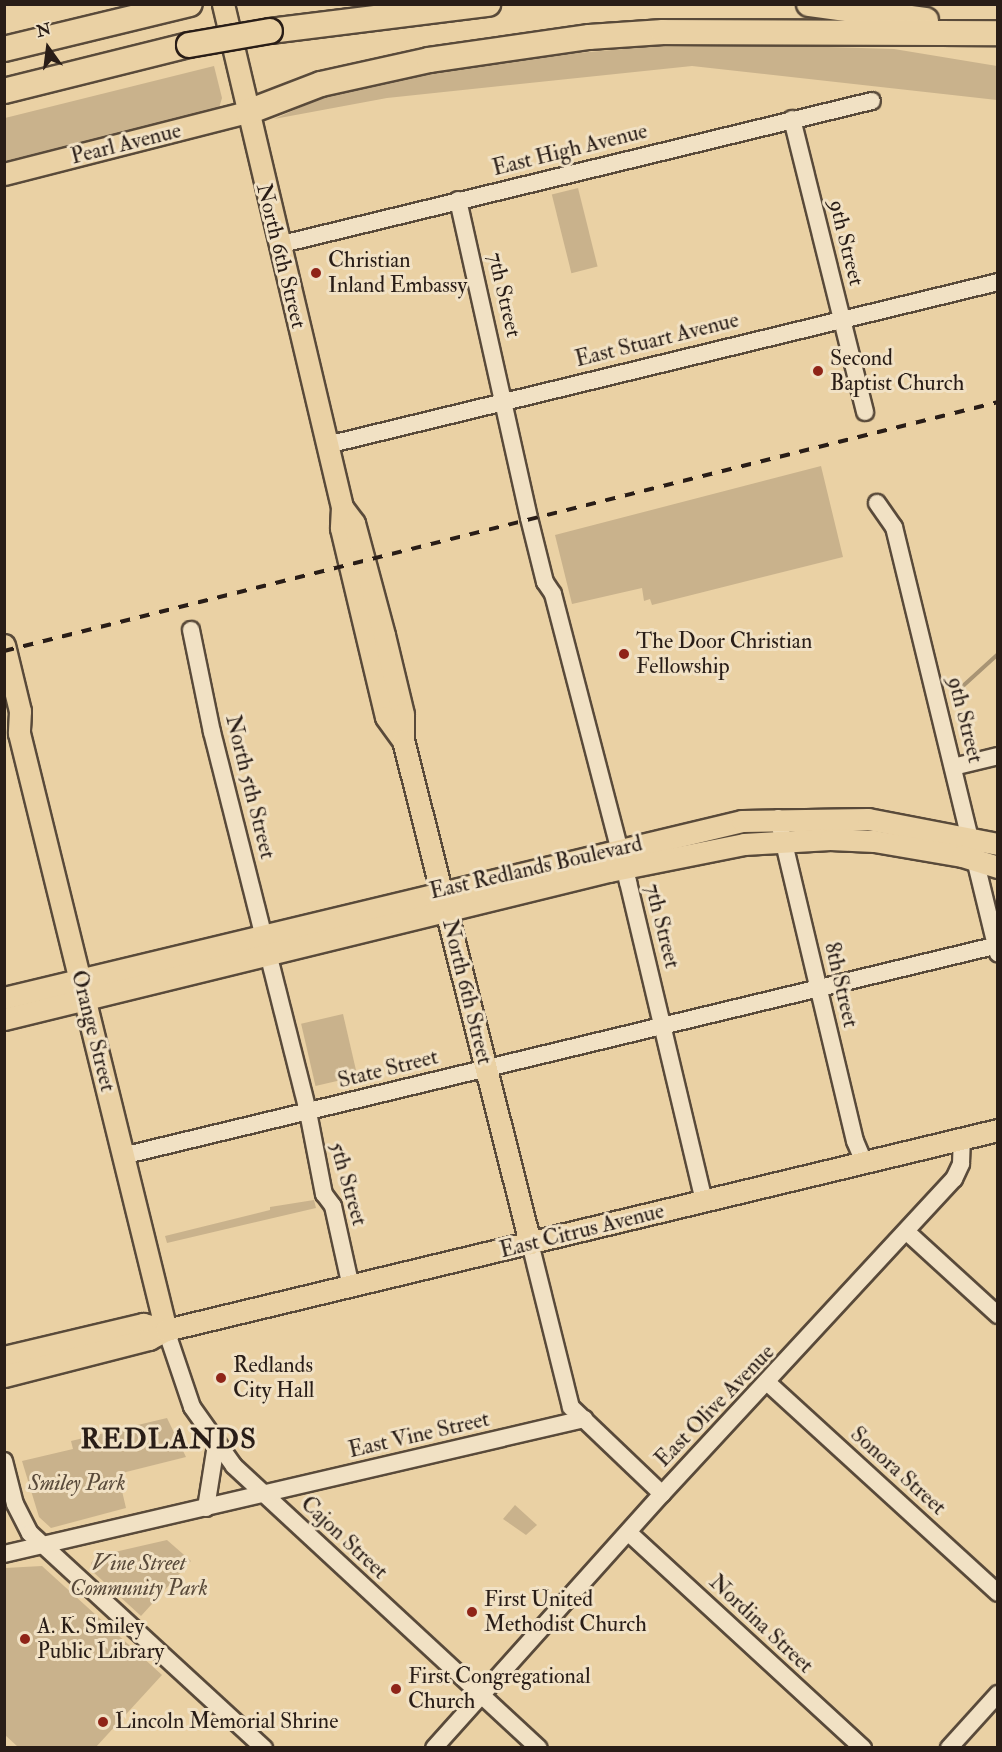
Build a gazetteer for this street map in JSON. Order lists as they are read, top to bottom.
{
  "streets": {
    "main road": [
      "Pearl Avenue",
      "North 6th Street",
      "East Redlands Boulevard",
      "Orange Street",
      "East Citrus Avenue"
    ],
    "street": [
      "East High Avenue",
      "9th Street",
      "7th Street",
      "East Stuart Avenue",
      "North 5th Street",
      "8th Street",
      "State Street",
      "5th Street",
      "East Olive Avenue",
      "East Vine Street",
      "Sonora Street",
      "Cajon Street",
      "Nordina Street"
    ]
  },
  "crossings": [
    ["Pearl Avenue", "North 6th Street"],
    ["East High Avenue", "9th Street"],
    ["East High Avenue", "North 6th Street"],
    ["East High Avenue", "7th Street"],
    ["9th Street", "East Stuart Avenue"],
    ["9th Street", "East Redlands Boulevard"],
    ["9th Street", "State Street"],
    ["North 6th Street", "East Stuart Avenue"],
    ["North 6th Street", "East Redlands Boulevard"],
    ["North 6th Street", "State Street"],
    ["North 6th Street", "East Citrus Avenue"],
    ["7th Street", "East Stuart Avenue"],
    ["7th Street", "East Redlands Boulevard"],
    ["7th Street", "State Street"],
    ["7th Street", "East Citrus Avenue"],
    ["North 5th Street", "East Redlands Boulevard"],
    ["North 5th Street", "5th Street"],
    ["East Redlands Boulevard", "8th Street"],
    ["East Redlands Boulevard", "Orange Street"],
    ["East Redlands Boulevard", "5th Street"],
    ["8th Street", "State Street"],
    ["8th Street", "East Citrus Avenue"],
    ["Orange Street", "State Street"],
    ["Orange Street", "East Citrus Avenue"],
    ["Orange Street", "Cajon Street"],
    ["State Street", "5th Street"],
    ["5th Street", "East Citrus Avenue"],
    ["East Citrus Avenue", "East Olive Avenue"],
    ["East Citrus Avenue", "Cajon Street"],
    ["East Olive Avenue", "Sonora Street"],
    ["East Olive Avenue", "Cajon Street"],
    ["East Olive Avenue", "Nordina Street"],
    ["East Vine Street", "Cajon Street"]
  ],
  "districts": ["REDLANDS"],
  "parks": ["Smiley Park", "Vine Street Community Park"],
  "places": [
    "Christian Inland Embassy",
    "Second Baptist Church",
    "The Door Christian Fellowship",
    "Redlands City Hall",
    "First United Methodist Church",
    "A. K. Smiley Public Library",
    "First Congregational Church",
    "Lincoln Memorial Shrine"
  ],
  "north": "top"
}
